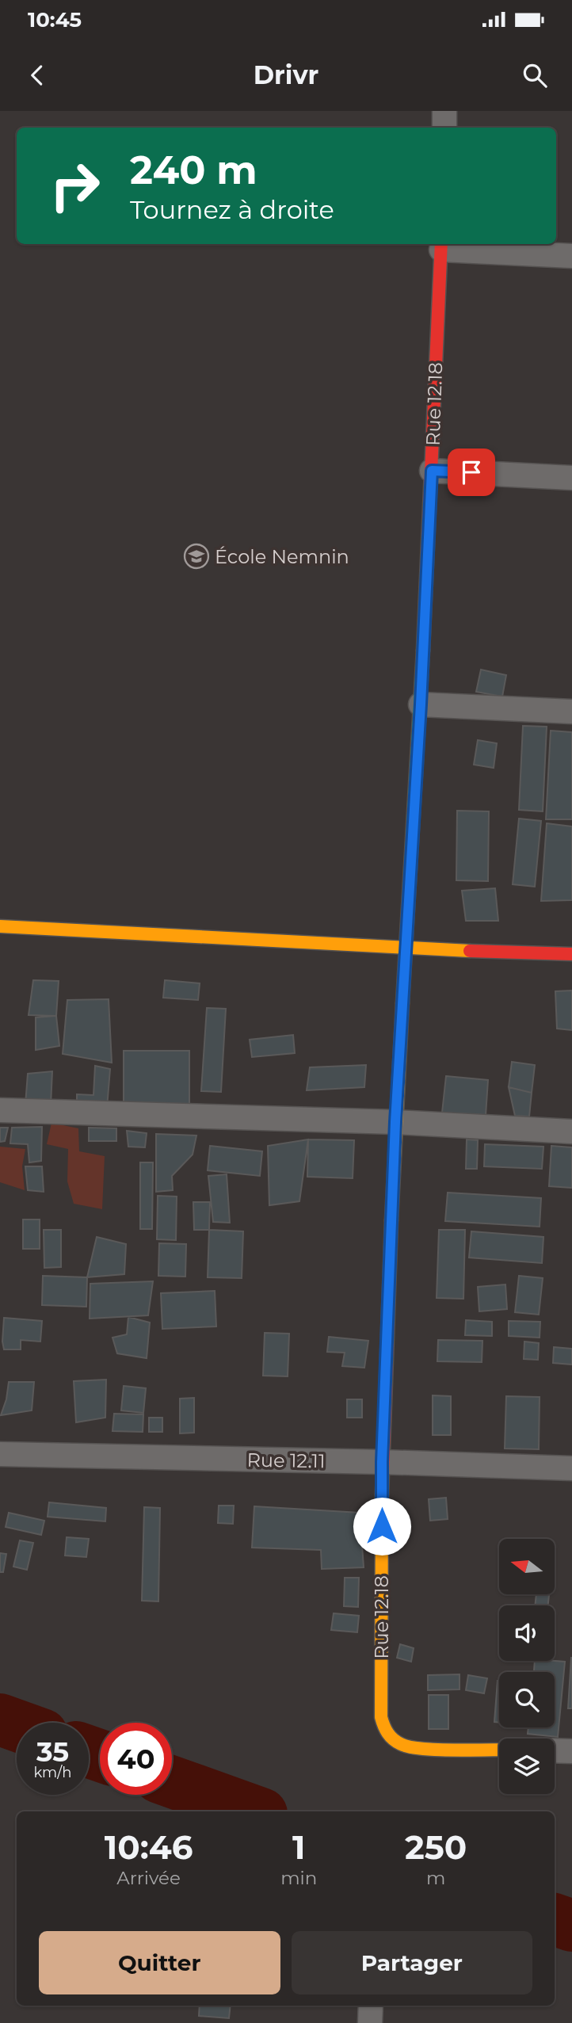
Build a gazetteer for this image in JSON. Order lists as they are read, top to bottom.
{
  "streets": {
    "street": ["Rue 12.18", "Rue 12.11"]
  },
  "crossings": [
    ["Rue 12.18", "Rue 12.11"]
  ],
  "places": {
    "school or university": ["École Nemnin"]
  },
  "north": "left",
  "page": {
    "status": "10:45",
    "header": "Drivr",
    "turn": ["240 m", "Tournez à droite"],
    "speed": "35 km/h",
    "limit": "40",
    "eta": [
      "10:46",
      "Arrivée",
      "1",
      "min",
      "250",
      "m"
    ],
    "buttons": ["Quitter", "Partager"]
  }
}
